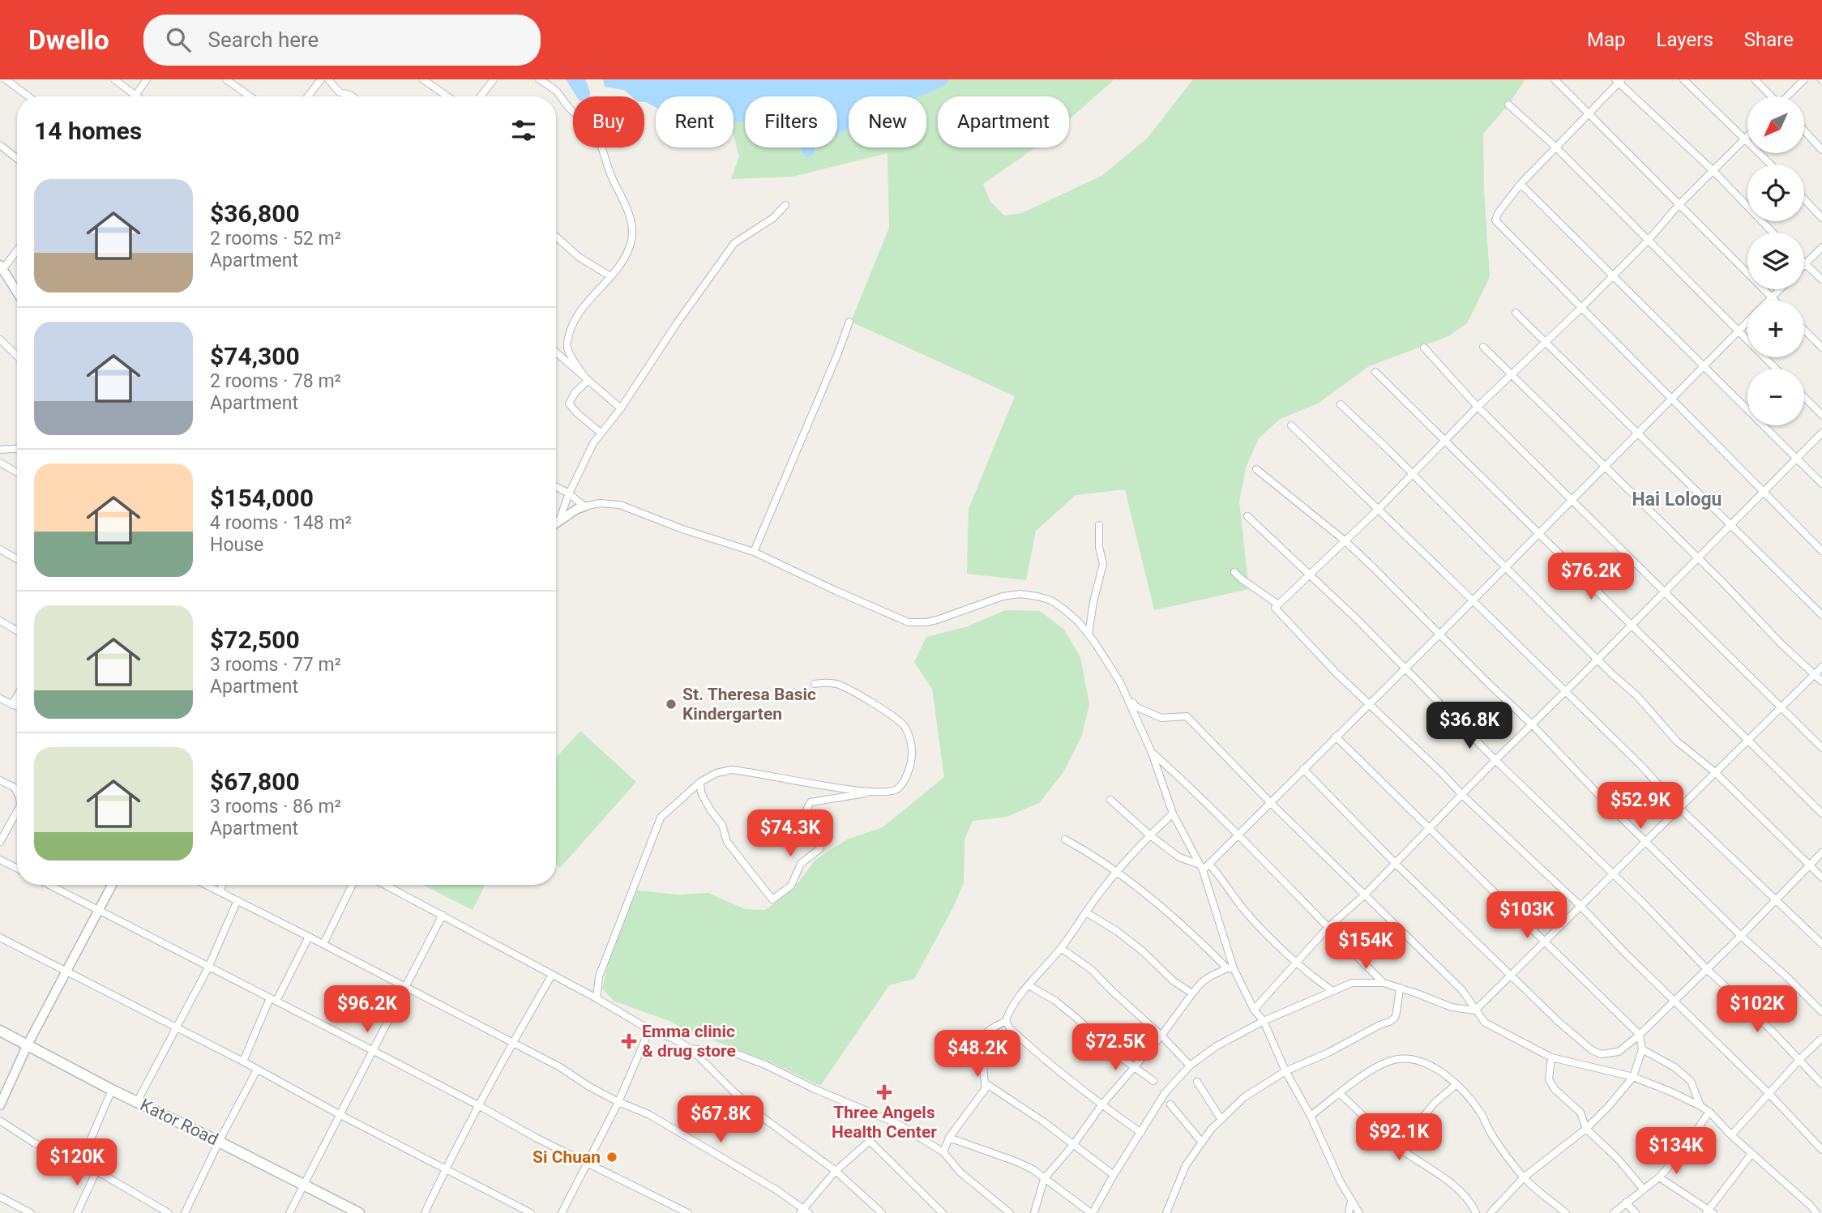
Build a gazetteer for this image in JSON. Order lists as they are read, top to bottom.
{
  "streets": {
    "main road": ["Kator Road"]
  },
  "districts": ["Hai Lologu"],
  "places": {
    "other": ["St. Theresa Basic Kindergarten", "Si Chuan"],
    "health": ["Emma clinic & drug store", "Three Angels Health Center"]
  },
  "north": "bottom left",
  "page": {
    "header": "Dwello",
    "search": "Search here",
    "nav": ["Map", "Layers", "Share"],
    "map_buttons": ["+", "−"],
    "chip": [
      "Buy",
      "Rent",
      "Filters",
      "New",
      "Apartment"
    ],
    "heading": "14 homes",
    "list": [
      {
        "name": "$36,800",
        "note": "2 rooms · 52 m² · Apartment"
      },
      {
        "name": "$74,300",
        "note": "2 rooms · 78 m² · Apartment"
      },
      {
        "name": "$154,000",
        "note": "4 rooms · 148 m² · House"
      },
      {
        "name": "$72,500",
        "note": "3 rooms · 77 m² · Apartment"
      },
      {
        "name": "$67,800",
        "note": "3 rooms · 86 m² · Apartment"
      }
    ],
    "price": [
      "$76.2K",
      "$36.8K",
      "$52.9K",
      "$74.3K",
      "$103K",
      "$154K",
      "$96.2K",
      "$102K",
      "$72.5K",
      "$48.2K",
      "$67.8K",
      "$92.1K",
      "$134K",
      "$120K"
    ]
  }
}
